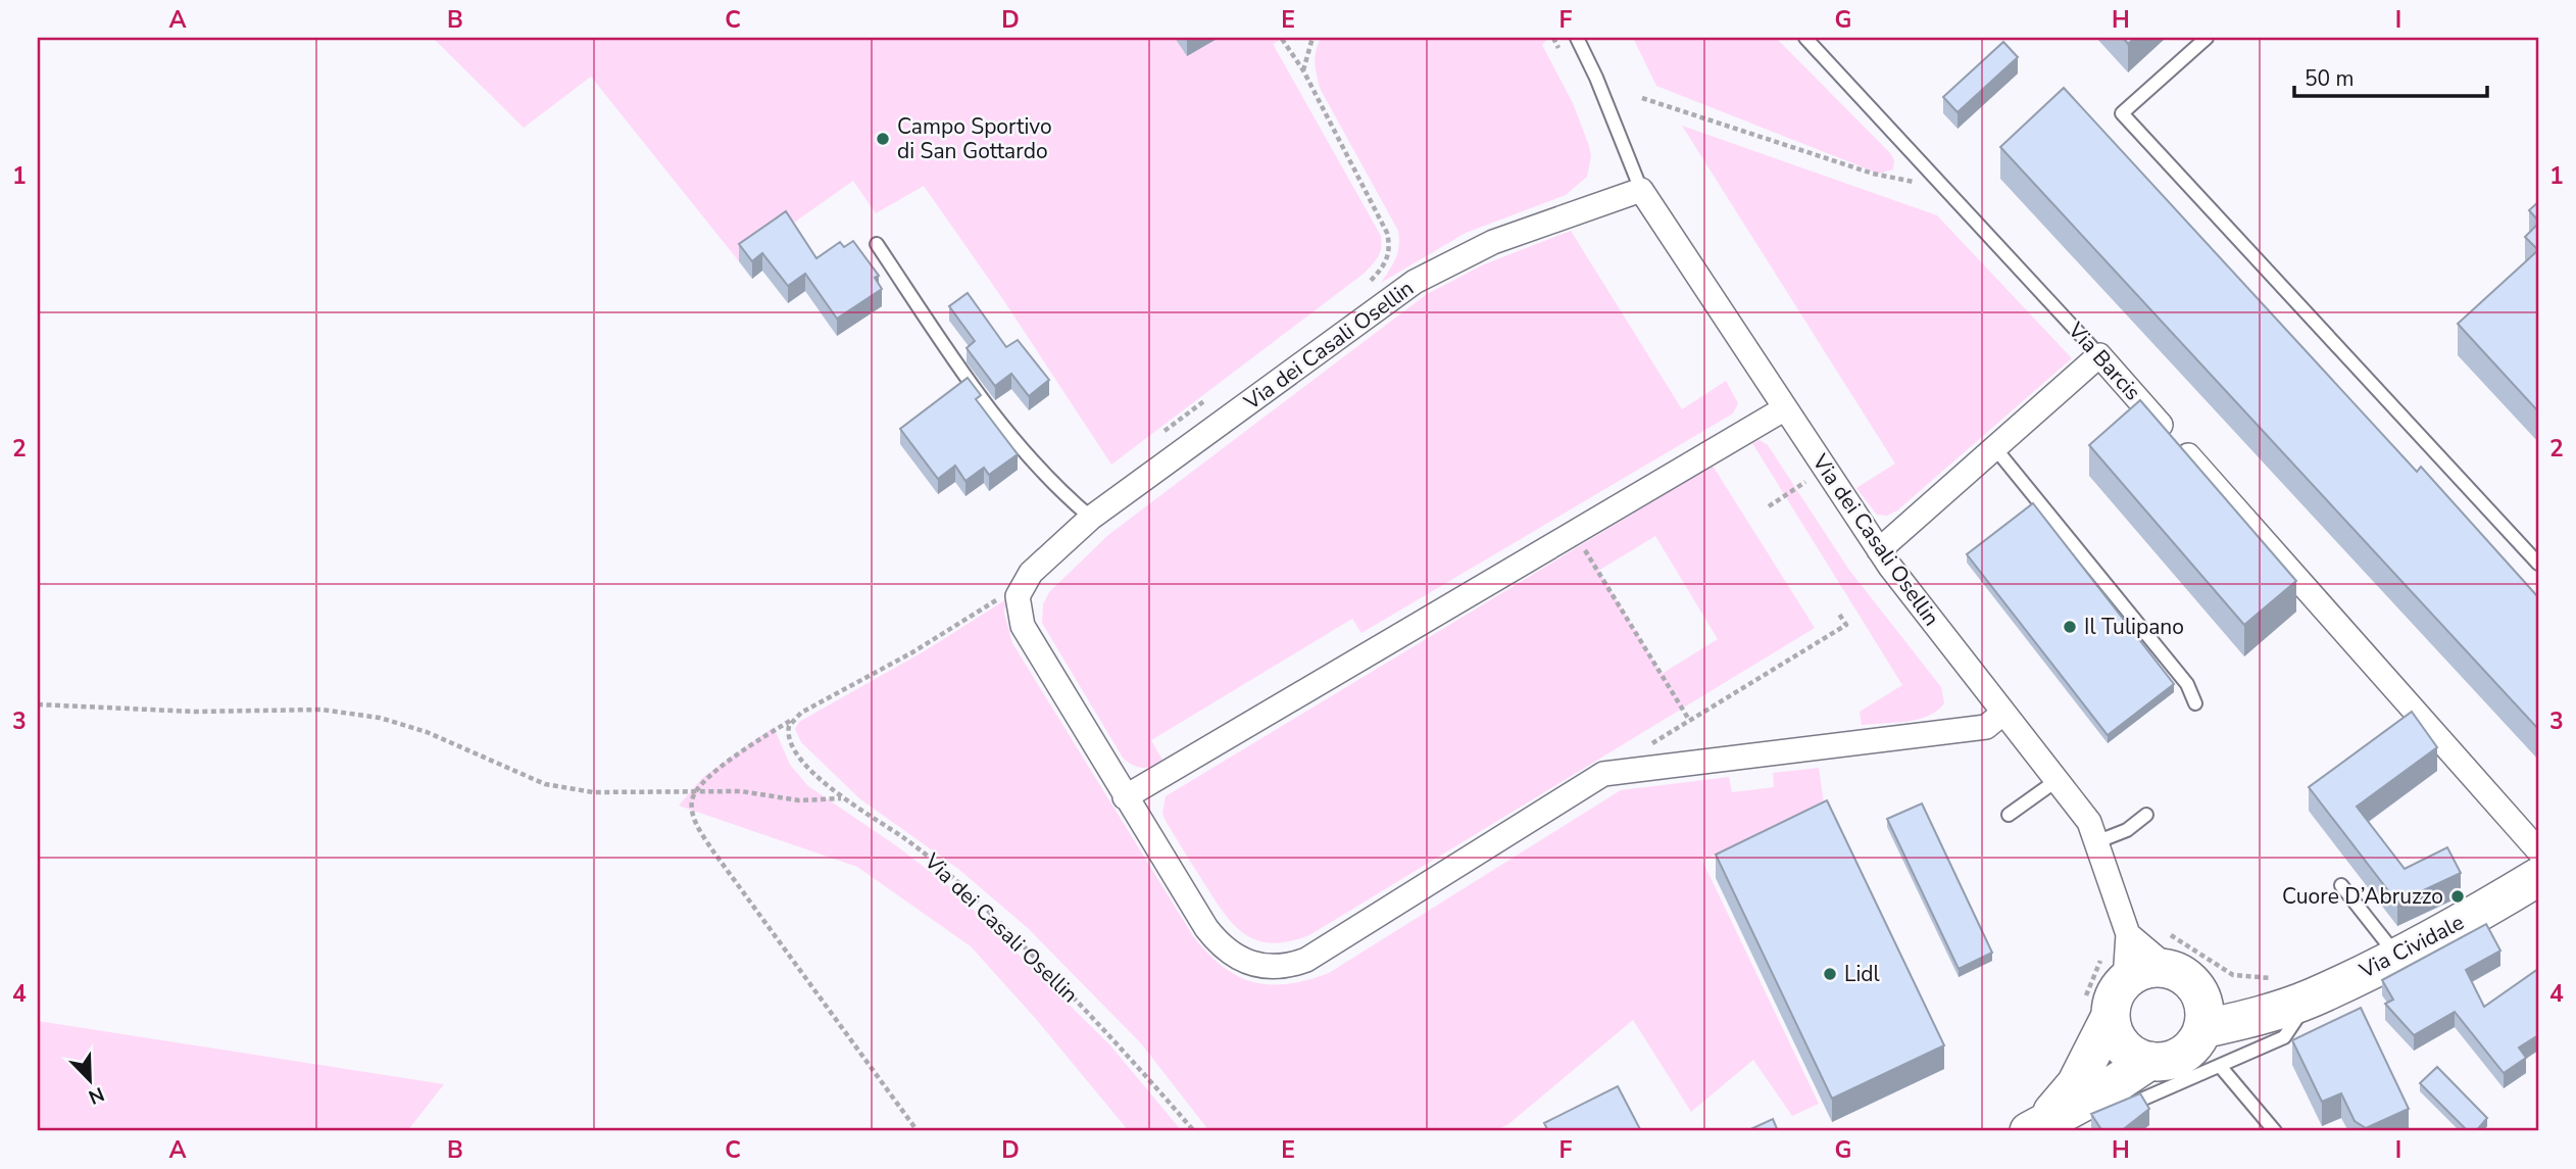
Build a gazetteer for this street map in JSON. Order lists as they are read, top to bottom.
{
  "streets": {
    "main road": ["Via Cividale"],
    "street": ["Via dei Casali Osellin", "Via Barcis"]
  },
  "places": [
    "Campo Sportivo di San Gottardo",
    "Il Tulipano",
    "Cuore D’Abruzzo",
    "Lidl"
  ],
  "scale_bar": "50 m",
  "north": "bottom right",
  "grid": {
    "columns": [
      "A",
      "B",
      "C",
      "D",
      "E",
      "F",
      "G",
      "H",
      "I"
    ],
    "rows": [
      "1",
      "2",
      "3",
      "4"
    ]
  }
}
